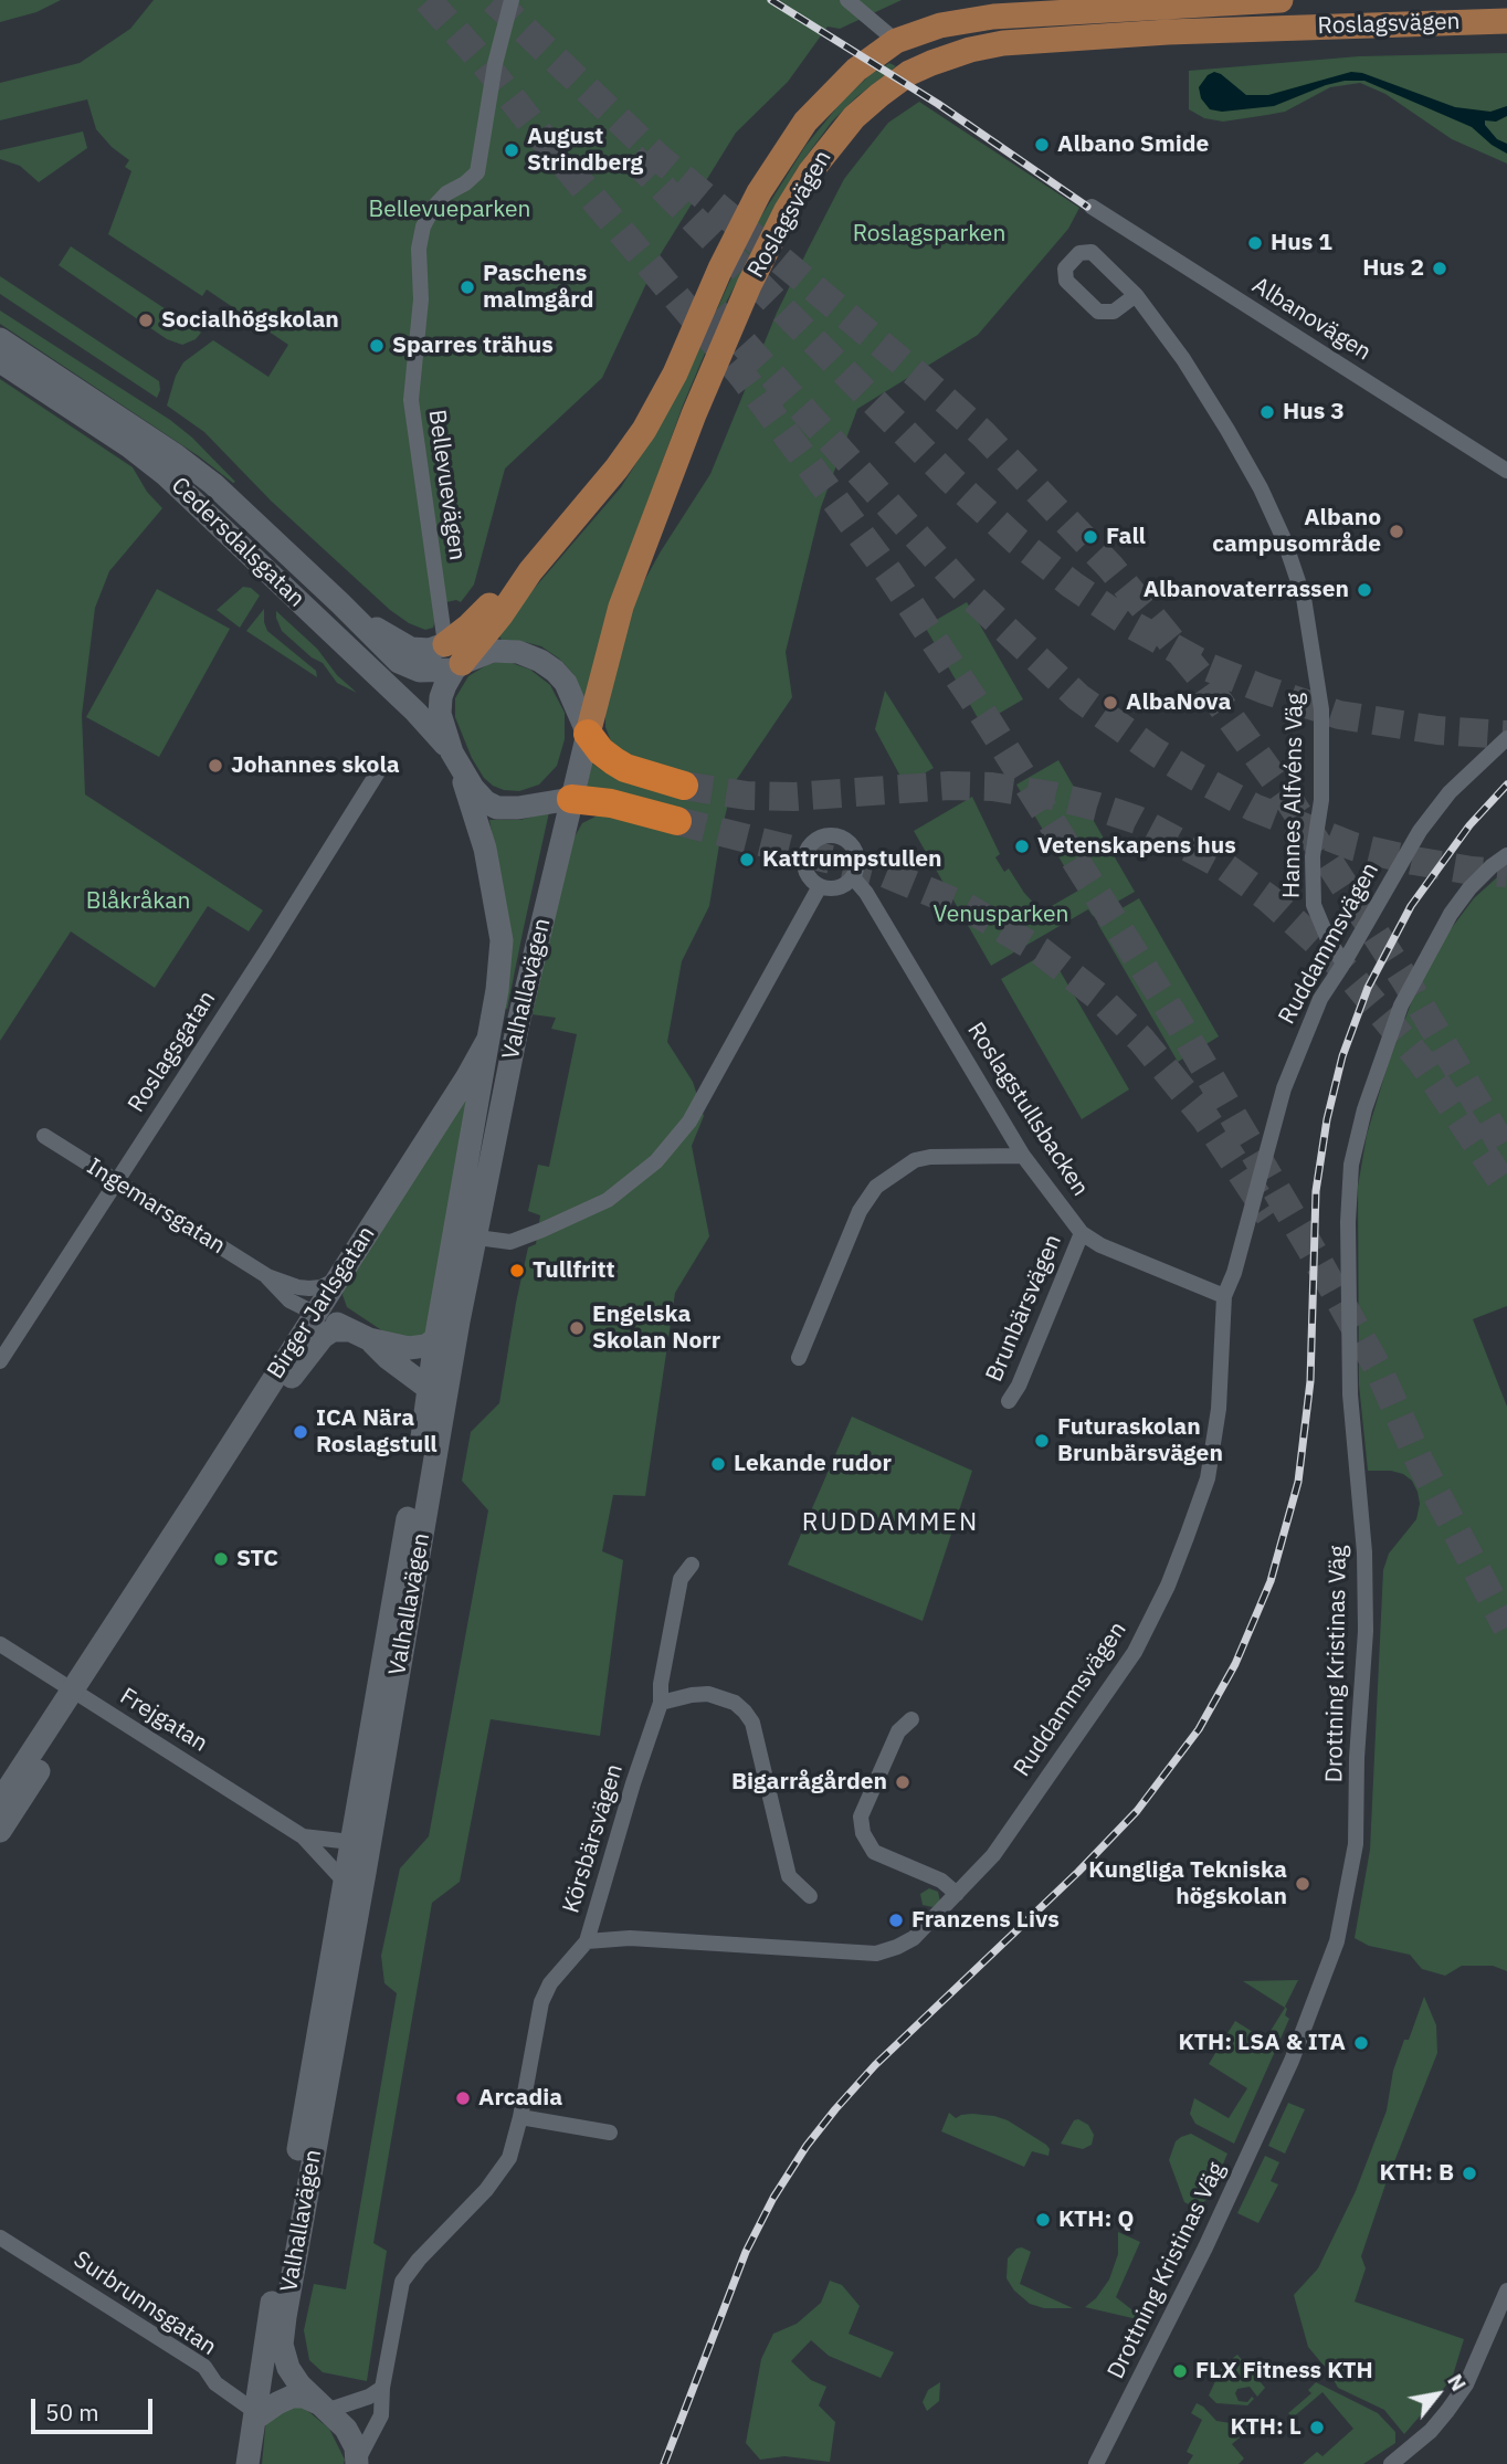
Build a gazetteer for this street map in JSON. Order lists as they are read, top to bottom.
{
  "streets": {
    "main road": [
      "Roslagsvägen",
      "Cedersdalsgatan",
      "Valhallavägen",
      "Ingemarsgatan",
      "Birger Jarlsgatan"
    ],
    "street": [
      "Albanovägen",
      "Bellevuevägen",
      "Hannes Alfvéns Väg",
      "Ruddammsvägen",
      "Roslagsgatan",
      "Roslagstullsbacken",
      "Brunbärsvägen",
      "Drottning Kristinas Väg",
      "Frejgatan",
      "Körsbärsvägen",
      "Surbrunnsgatan"
    ]
  },
  "crossings": [
    ["Roslagsvägen", "Bellevuevägen"],
    ["Roslagsvägen", "Cedersdalsgatan"],
    ["Roslagsvägen", "Valhallavägen"],
    ["Roslagsvägen", "Birger Jarlsgatan"],
    ["Bellevuevägen", "Cedersdalsgatan"],
    ["Bellevuevägen", "Valhallavägen"],
    ["Bellevuevägen", "Birger Jarlsgatan"],
    ["Cedersdalsgatan", "Valhallavägen"],
    ["Cedersdalsgatan", "Birger Jarlsgatan"],
    ["Hannes Alfvéns Väg", "Ruddammsvägen"],
    ["Ruddammsvägen", "Roslagstullsbacken"],
    ["Ruddammsvägen", "Körsbärsvägen"],
    ["Valhallavägen", "Ingemarsgatan"],
    ["Valhallavägen", "Birger Jarlsgatan"],
    ["Valhallavägen", "Frejgatan"],
    ["Valhallavägen", "Körsbärsvägen"],
    ["Valhallavägen", "Surbrunnsgatan"],
    ["Roslagsgatan", "Ingemarsgatan"],
    ["Roslagstullsbacken", "Brunbärsvägen"],
    ["Ingemarsgatan", "Birger Jarlsgatan"],
    ["Birger Jarlsgatan", "Frejgatan"]
  ],
  "districts": ["RUDDAMMEN"],
  "parks": [
    "Bellevueparken",
    "Roslagsparken",
    "Blåkråkan",
    "Venusparken"
  ],
  "places": [
    "Albano Smide",
    "August Strindberg",
    "Hus 1",
    "Hus 2",
    "Paschens malmgård",
    "Socialhögskolan",
    "Sparres trähus",
    "Hus 3",
    "Albano campusområde",
    "Fall",
    "Albanovaterrassen",
    "AlbaNova",
    "Johannes skola",
    "Vetenskapens hus",
    "Kattrumpstullen",
    "Tullfritt",
    "Engelska Skolan Norr",
    "ICA Nära Roslagstull",
    "Futuraskolan Brunbärsvägen",
    "Lekande rudor",
    "STC",
    "Bigarrågården",
    "Kungliga Tekniska högskolan",
    "Franzens Livs",
    "KTH: LSA & ITA",
    "Arcadia",
    "KTH: B",
    "KTH: Q",
    "FLX Fitness KTH",
    "KTH: L"
  ],
  "scale_bar": "50 m",
  "north": "top right"
}
